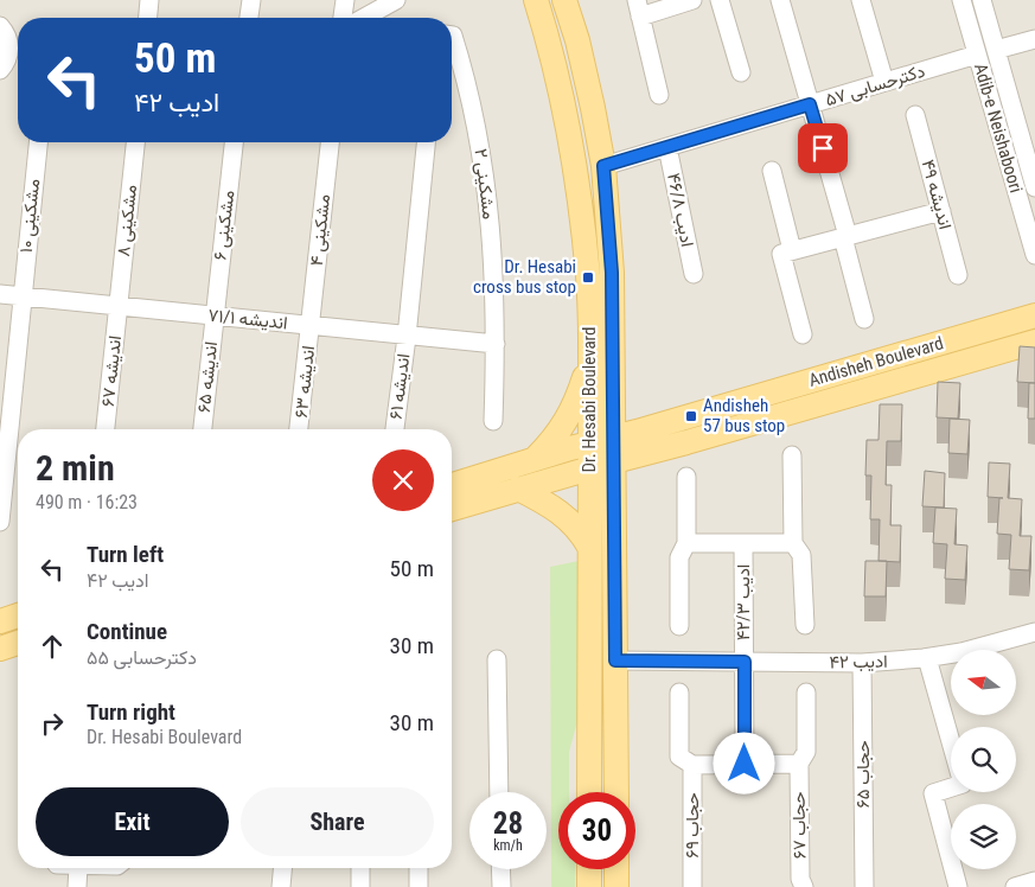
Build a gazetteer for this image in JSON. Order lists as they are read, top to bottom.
{
  "streets": {
    "main road": ["Andisheh Boulevard", "Dr. Hesabi Boulevard"],
    "street": [
      "دکترحسابی ۵۷",
      "Adib-e Neishaboori",
      "مشکینی ۲",
      "اندیشه ۴۹",
      "ادیب ۴۶/۸",
      "مشکینی ۱۰",
      "مشکینی ۸",
      "مشکینی ۶",
      "مشکینی ۴",
      "اندیشه ۷۱/۱",
      "اندیشه ۶۷",
      "اندیشه ۶۵",
      "اندیشه ۶۳",
      "اندیشه ۶۱",
      "ادیب ۴۲/۳",
      "ادیب ۴۲",
      "حجاب ۶۵",
      "حجاب ۶۹",
      "حجاب ۶۷"
    ]
  },
  "crossings": [
    ["دکترحسابی ۵۷", "Adib-e Neishaboori"],
    ["دکترحسابی ۵۷", "ادیب ۴۶/۸"],
    ["دکترحسابی ۵۷", "Dr. Hesabi Boulevard"],
    ["مشکینی ۲", "اندیشه ۷۱/۱"],
    ["مشکینی ۱۰", "اندیشه ۷۱/۱"],
    ["مشکینی ۸", "اندیشه ۷۱/۱"],
    ["مشکینی ۸", "اندیشه ۶۷"],
    ["مشکینی ۶", "اندیشه ۷۱/۱"],
    ["مشکینی ۶", "اندیشه ۶۵"],
    ["مشکینی ۴", "اندیشه ۷۱/۱"],
    ["مشکینی ۴", "اندیشه ۶۳"],
    ["اندیشه ۷۱/۱", "اندیشه ۶۷"],
    ["اندیشه ۷۱/۱", "اندیشه ۶۵"],
    ["اندیشه ۷۱/۱", "اندیشه ۶۳"],
    ["اندیشه ۷۱/۱", "اندیشه ۶۱"],
    ["Andisheh Boulevard", "Dr. Hesabi Boulevard"],
    ["Dr. Hesabi Boulevard", "ادیب ۴۲"],
    ["ادیب ۴۲/۳", "ادیب ۴۲"],
    ["ادیب ۴۲", "حجاب ۶۵"]
  ],
  "places": {
    "transit": ["Dr. Hesabi cross bus stop", "Andisheh 57 bus stop"]
  },
  "north": "left",
  "page": {
    "turn": ["50 m", "ادیب ۴۲"],
    "heading": ["2 min", "490 m · 16:23"],
    "list": [
      {
        "name": "Turn left",
        "note": "ادیب ۴۲",
        "value": "50 m"
      },
      {
        "name": "Continue",
        "note": "دکترحسابی ۵۵",
        "value": "30 m"
      },
      {
        "name": "Turn right",
        "note": "Dr. Hesabi Boulevard",
        "value": "30 m"
      }
    ],
    "buttons": ["Exit", "Share"],
    "speed": "28 km/h",
    "limit": "30"
  }
}
